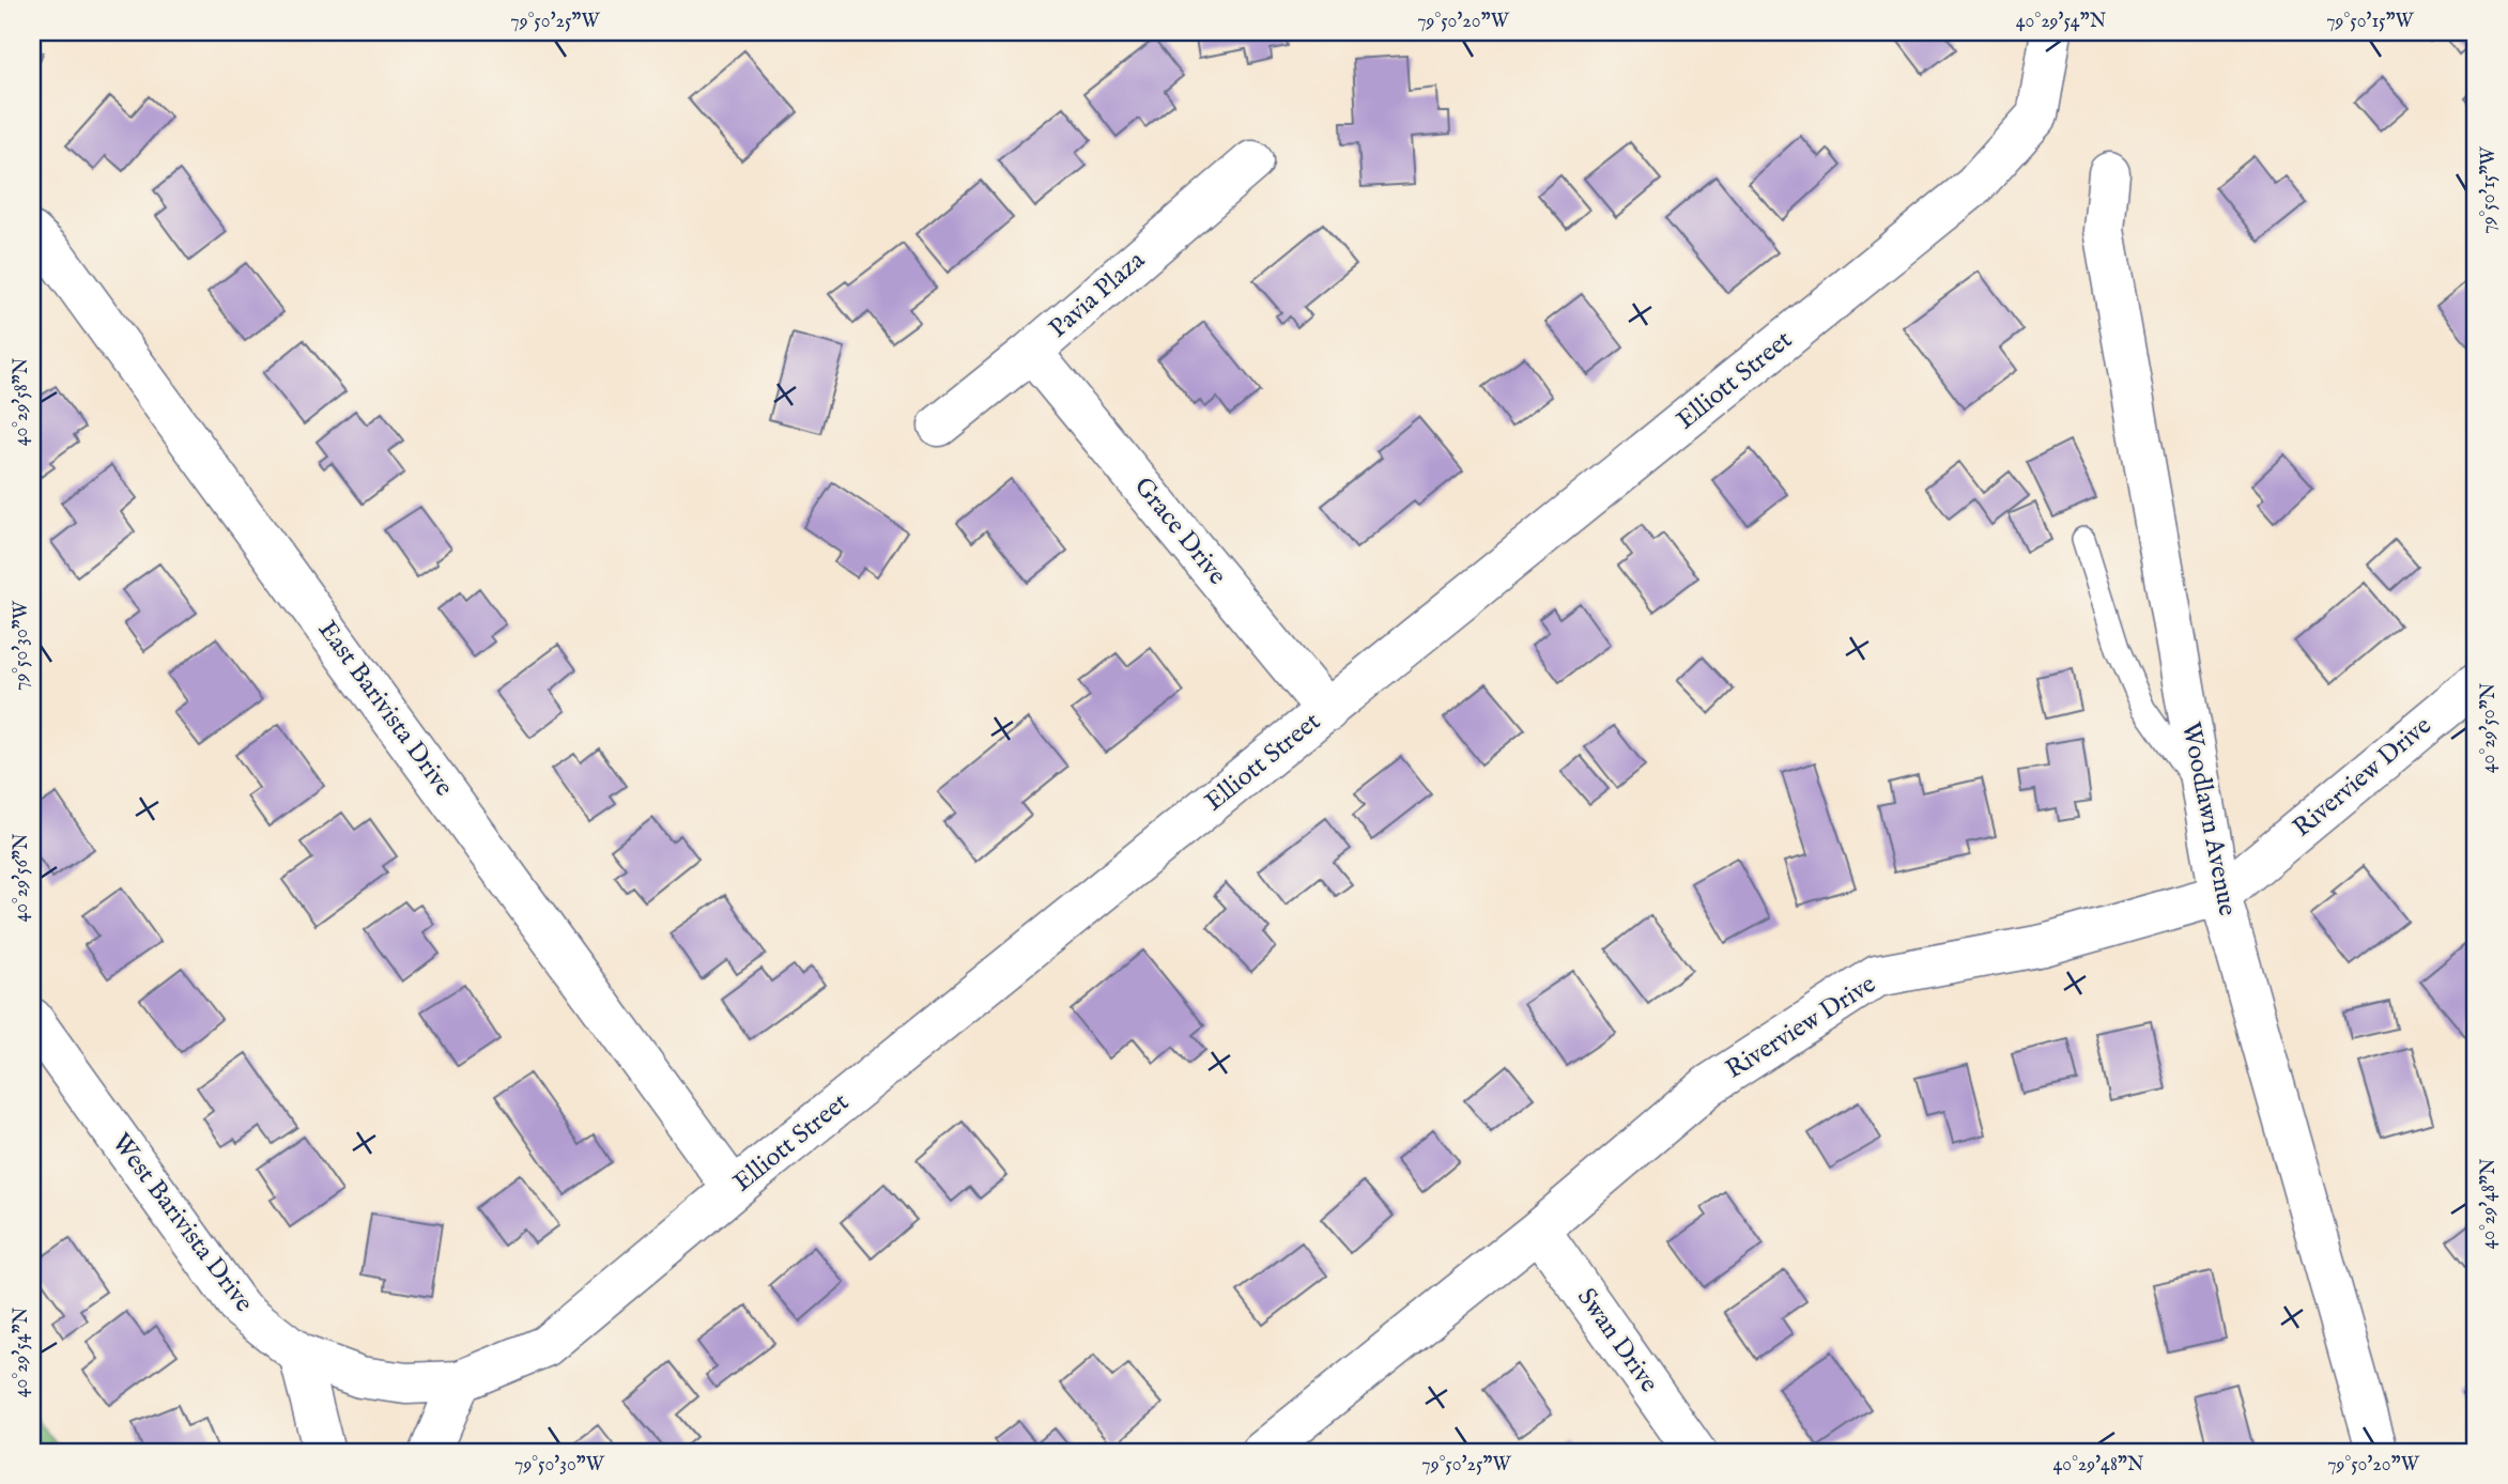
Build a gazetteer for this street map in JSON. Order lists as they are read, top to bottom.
{
  "streets": {
    "street": [
      "Pavia Plaza",
      "Elliott Street",
      "Grace Drive",
      "East Barivista Drive",
      "Riverview Drive",
      "Woodlawn Avenue",
      "West Barivista Drive",
      "Swan Drive"
    ]
  },
  "crossings": [
    ["Pavia Plaza", "Grace Drive"],
    ["Elliott Street", "Grace Drive"],
    ["Elliott Street", "East Barivista Drive"],
    ["Elliott Street", "West Barivista Drive"],
    ["Riverview Drive", "Woodlawn Avenue"],
    ["Riverview Drive", "Swan Drive"]
  ],
  "coordinates": [
    "79°50'25\"W",
    "79°50'20\"W",
    "40°29'54\"N",
    "79°50'15\"W",
    "40°29'58\"N",
    "79°50'30\"W",
    "40°29'50\"N",
    "40°29'56\"N",
    "40°29'48\"N"
  ]
}
